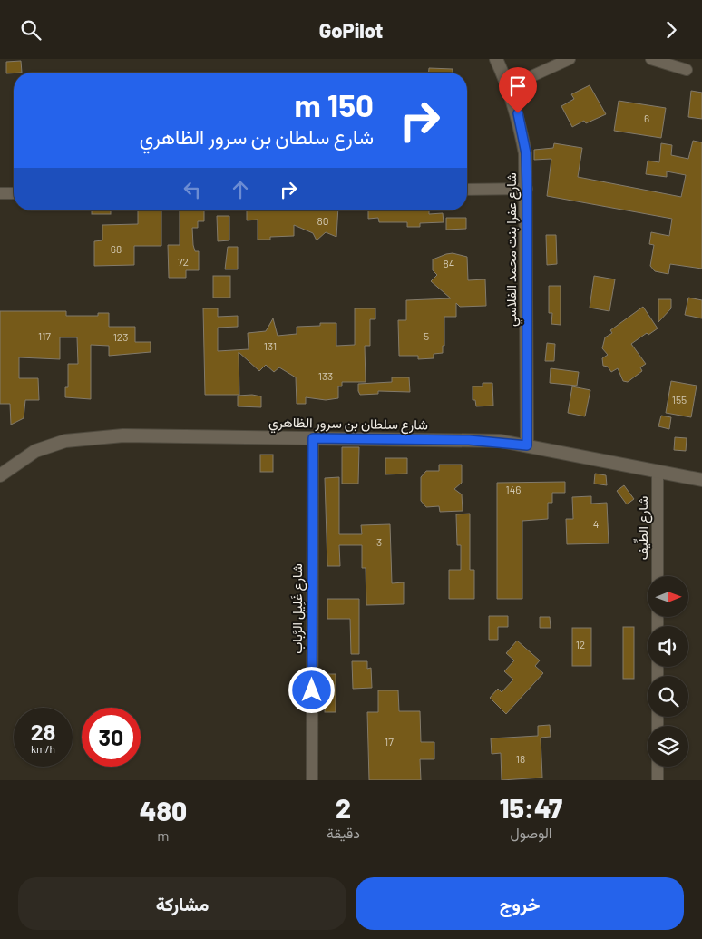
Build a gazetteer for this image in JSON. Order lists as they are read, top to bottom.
{
  "streets": {
    "street": [
      "شارع عفرا بنت محمد الفلاسي",
      "شارع سلطان بن سرور الظاهري",
      "شارع الطِّيف",
      "شارع غَلِيل الرَّباب"
    ]
  },
  "crossings": [
    ["شارع عفرا بنت محمد الفلاسي", "شارع سلطان بن سرور الظاهري"],
    ["شارع سلطان بن سرور الظاهري", "شارع الطِّيف"],
    ["شارع سلطان بن سرور الظاهري", "شارع غَلِيل الرَّباب"]
  ],
  "house_numbers": [
    "6",
    "80",
    "68",
    "72",
    "84",
    "117",
    "5",
    "123",
    "131",
    "133",
    "155",
    "146",
    "4",
    "3",
    "12",
    "17",
    "18"
  ],
  "north": "right",
  "page": {
    "header": "GoPilot",
    "turn": ["150 m", "شارع سلطان بن سرور الظاهري"],
    "speed": "28 km/h",
    "limit": "30",
    "eta": [
      "15:47",
      "الوصول",
      "2",
      "دقيقة",
      "480",
      "m"
    ],
    "buttons": ["خروج", "مشاركة"]
  }
}
